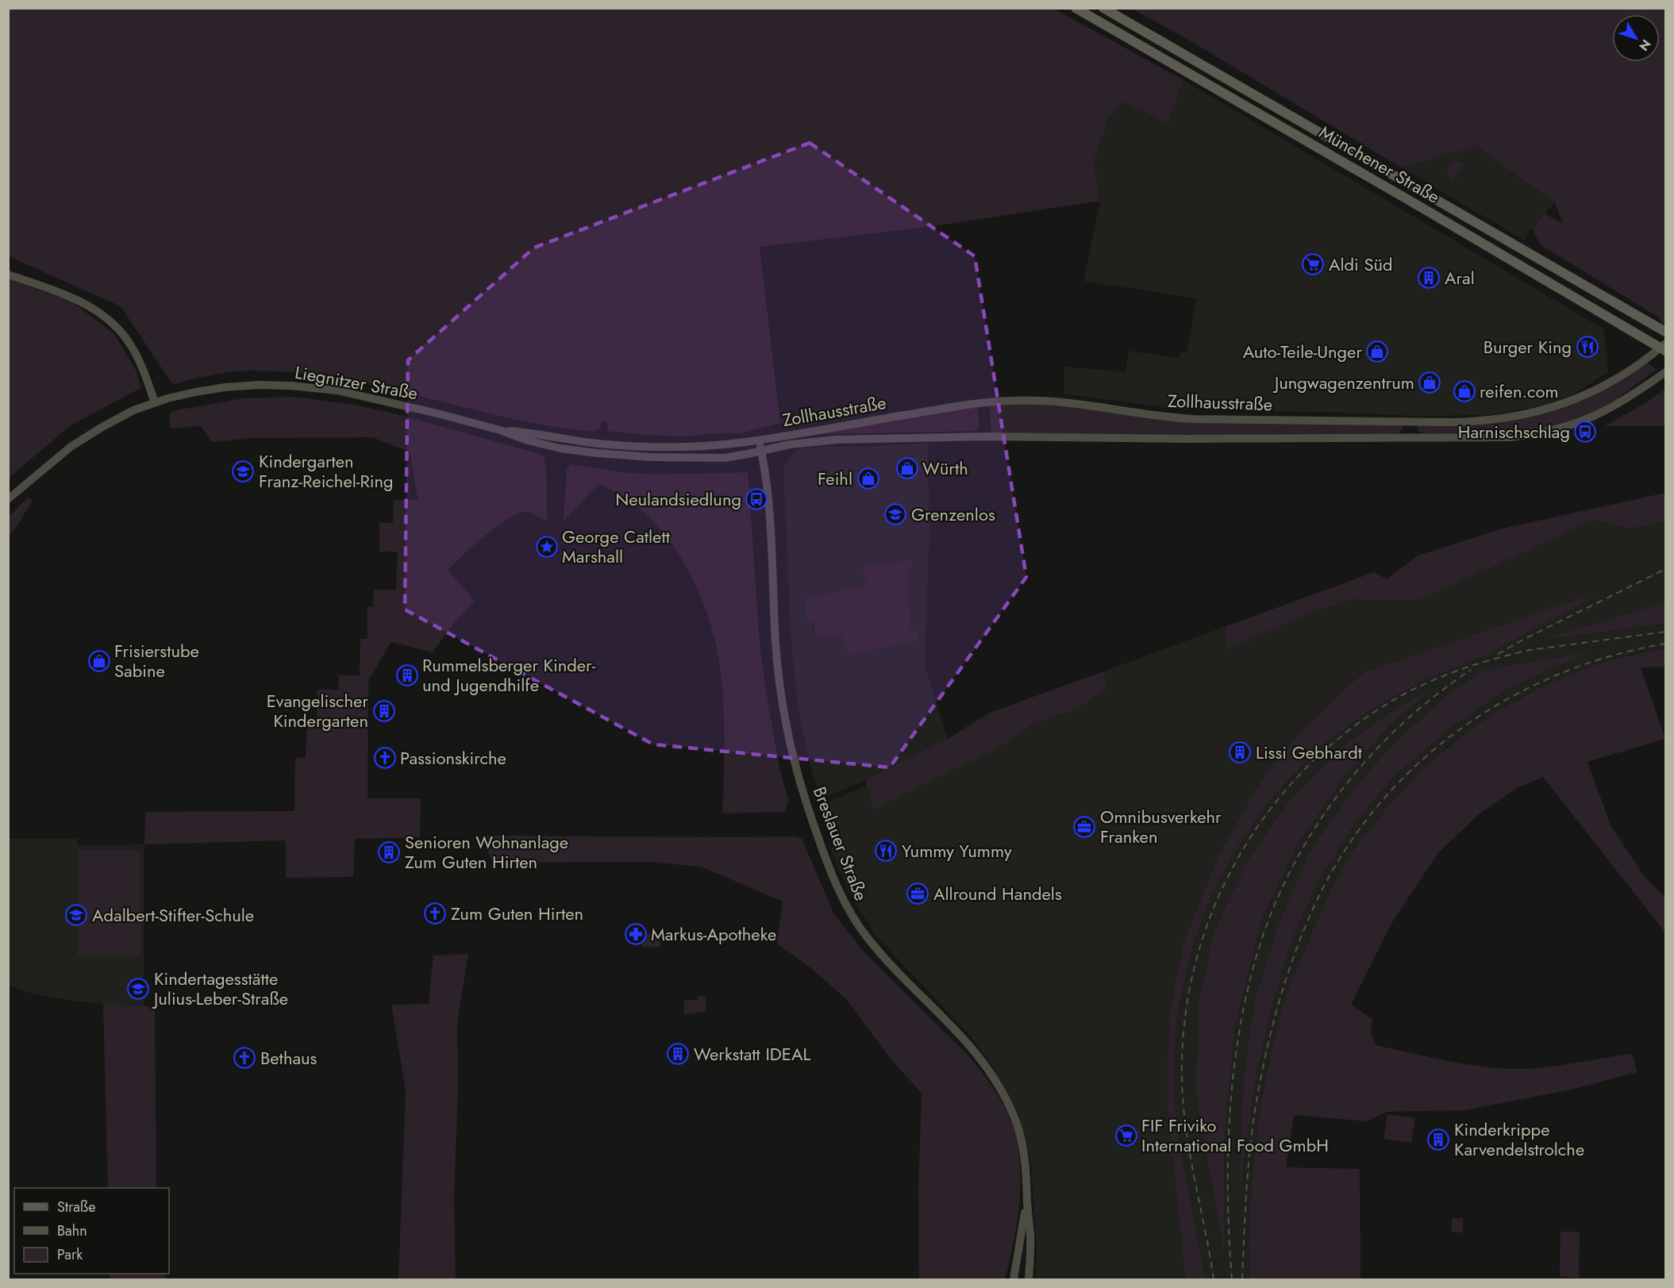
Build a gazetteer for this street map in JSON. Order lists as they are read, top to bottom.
{
  "streets": {
    "main road": [
      "Münchener Straße",
      "Liegnitzer Straße",
      "Zollhausstraße",
      "Breslauer Straße"
    ]
  },
  "crossings": [
    ["Münchener Straße", "Zollhausstraße"],
    ["Liegnitzer Straße", "Zollhausstraße"],
    ["Liegnitzer Straße", "Breslauer Straße"],
    ["Zollhausstraße", "Breslauer Straße"]
  ],
  "places": {
    "supermarket": ["Aldi Süd", "FIF Friviko International Food GmbH"],
    "building": [
      "Aral",
      "Rummelsberger Kinder- und Jugendhilfe",
      "Evangelischer Kindergarten",
      "Lissi Gebhardt",
      "Senioren Wohnanlage Zum Guten Hirten",
      "Werkstatt IDEAL",
      "Kinderkrippe Karvendelstrolche"
    ],
    "restaurant": ["Burger King", "Yummy Yummy"],
    "shop": [
      "Auto-Teile-Unger",
      "Jungwagenzentrum",
      "reifen.com",
      "Würth",
      "Feihl",
      "Frisierstube Sabine"
    ],
    "bus stop": ["Harnischschlag", "Neulandsiedlung"],
    "school or university": [
      "Kindergarten Franz-Reichel-Ring",
      "Grenzenlos",
      "Adalbert-Stifter-Schule",
      "Kindertagesstätte Julius-Leber-Straße"
    ],
    "place": ["George Catlett Marshall"],
    "church": ["Passionskirche", "Zum Guten Hirten", "Bethaus"],
    "office": ["Omnibusverkehr Franken", "Allround Handels"],
    "pharmacy": ["Markus-Apotheke"]
  },
  "legend": ["Straße", "Bahn", "Park"],
  "north": "bottom right"
}
